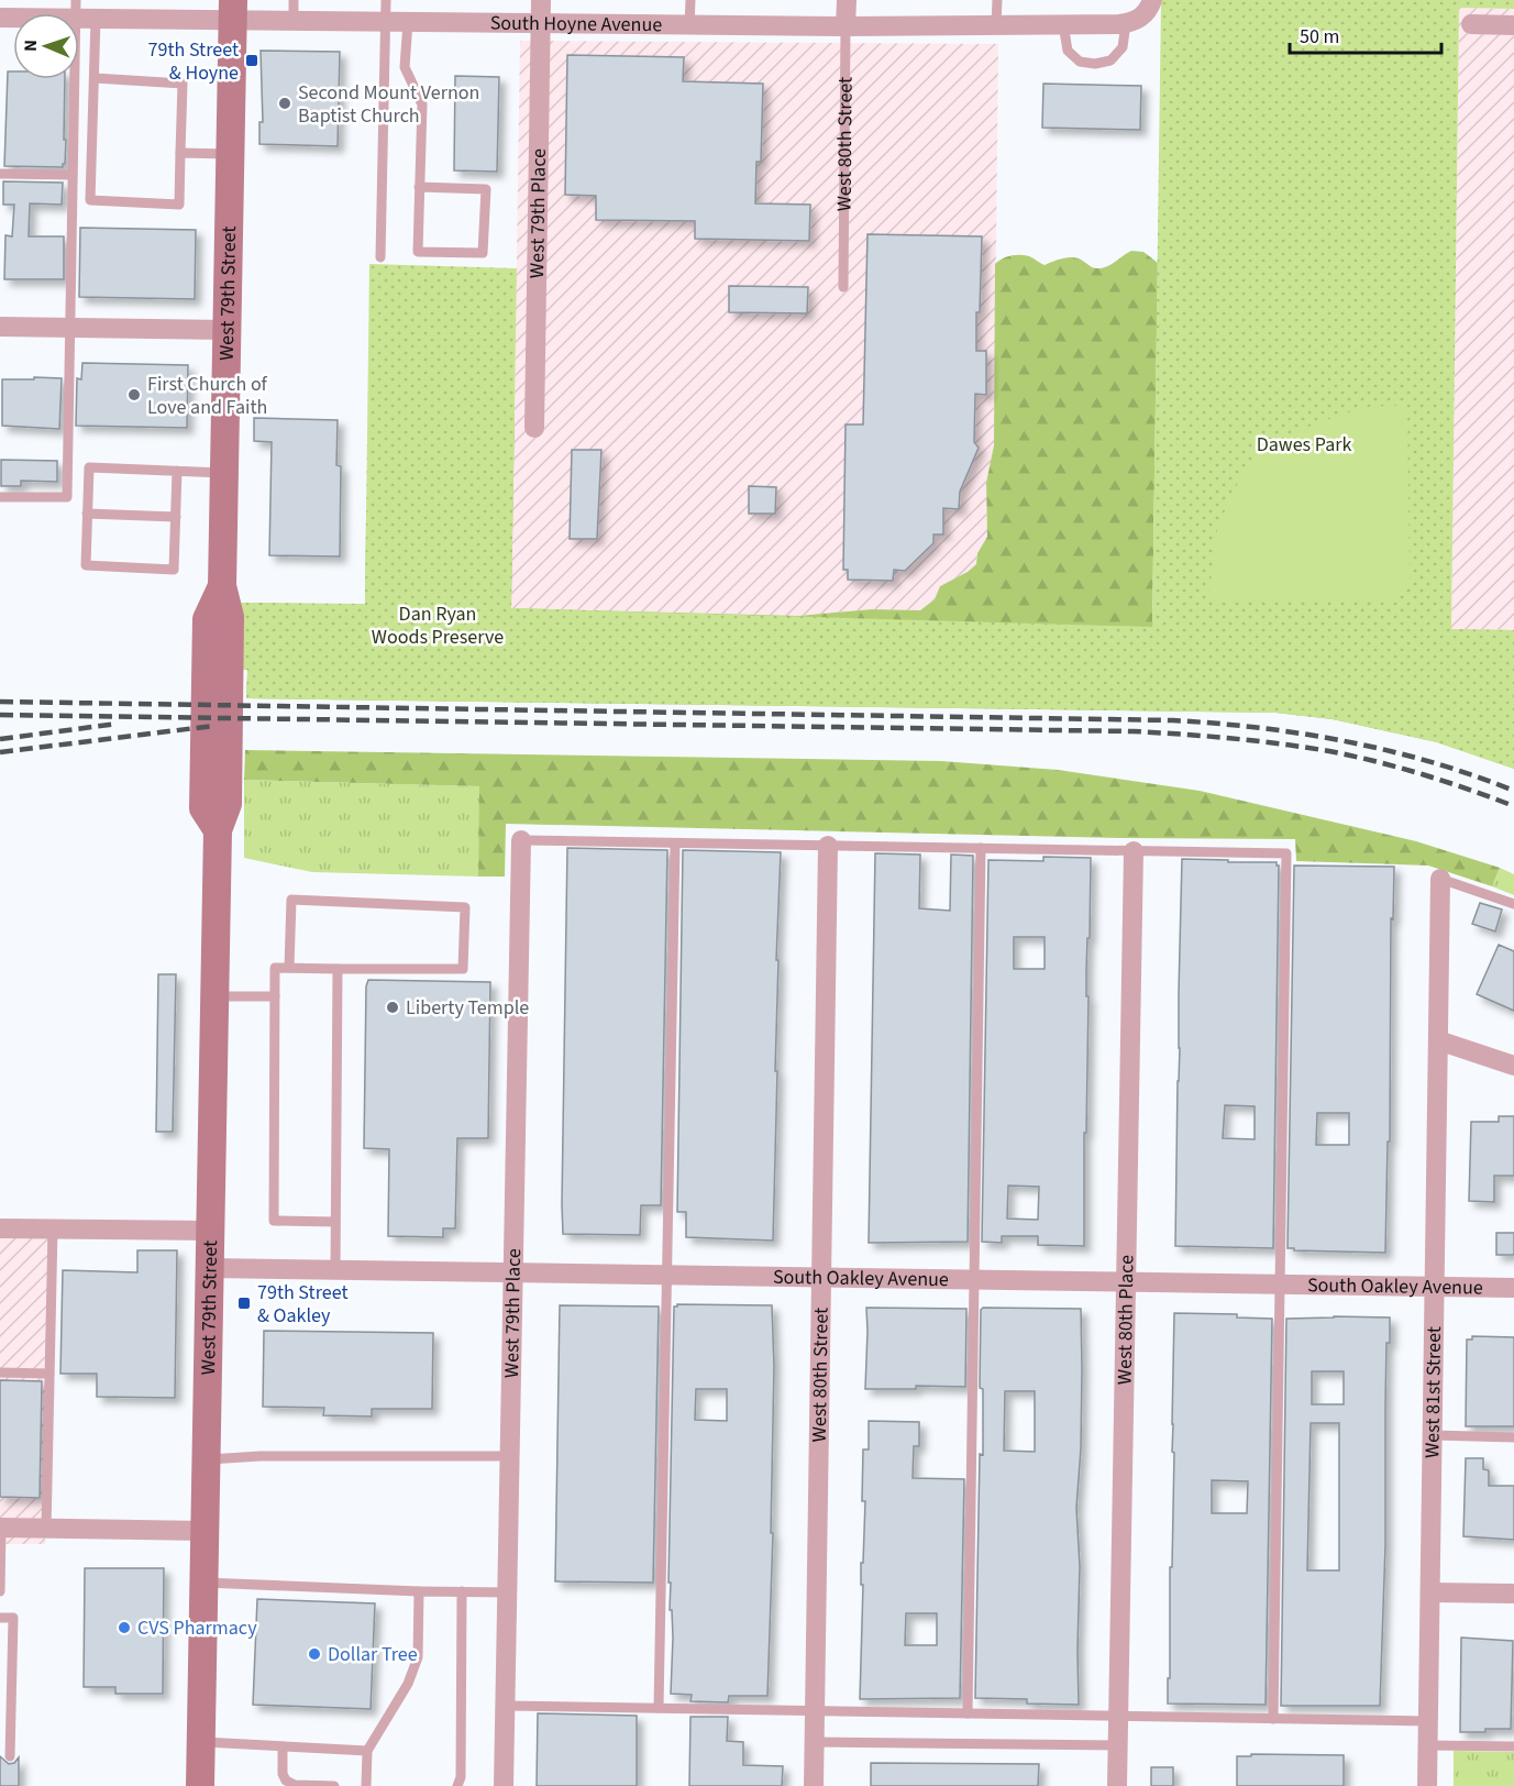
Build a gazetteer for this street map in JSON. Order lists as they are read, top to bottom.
{
  "streets": {
    "main road": ["West 79th Street"],
    "street": [
      "South Hoyne Avenue",
      "West 80th Street",
      "West 79th Place",
      "South Oakley Avenue",
      "West 80th Place",
      "West 81st Street"
    ]
  },
  "crossings": [
    ["South Hoyne Avenue", "West 80th Street"],
    ["South Hoyne Avenue", "West 79th Place"],
    ["South Hoyne Avenue", "West 79th Street"],
    ["West 80th Street", "South Oakley Avenue"],
    ["West 79th Place", "South Oakley Avenue"],
    ["West 79th Street", "South Oakley Avenue"],
    ["South Oakley Avenue", "West 80th Place"],
    ["South Oakley Avenue", "West 81st Street"]
  ],
  "parks": ["Dawes Park", "Dan Ryan Woods Preserve"],
  "places": {
    "transit": ["79th Street & Hoyne", "79th Street & Oakley"],
    "other": [
      "Second Mount Vernon Baptist Church",
      "First Church of Love and Faith",
      "Liberty Temple",
      "CVS Pharmacy",
      "Dollar Tree"
    ]
  },
  "scale_bar": "50 m",
  "north": "left"
}
